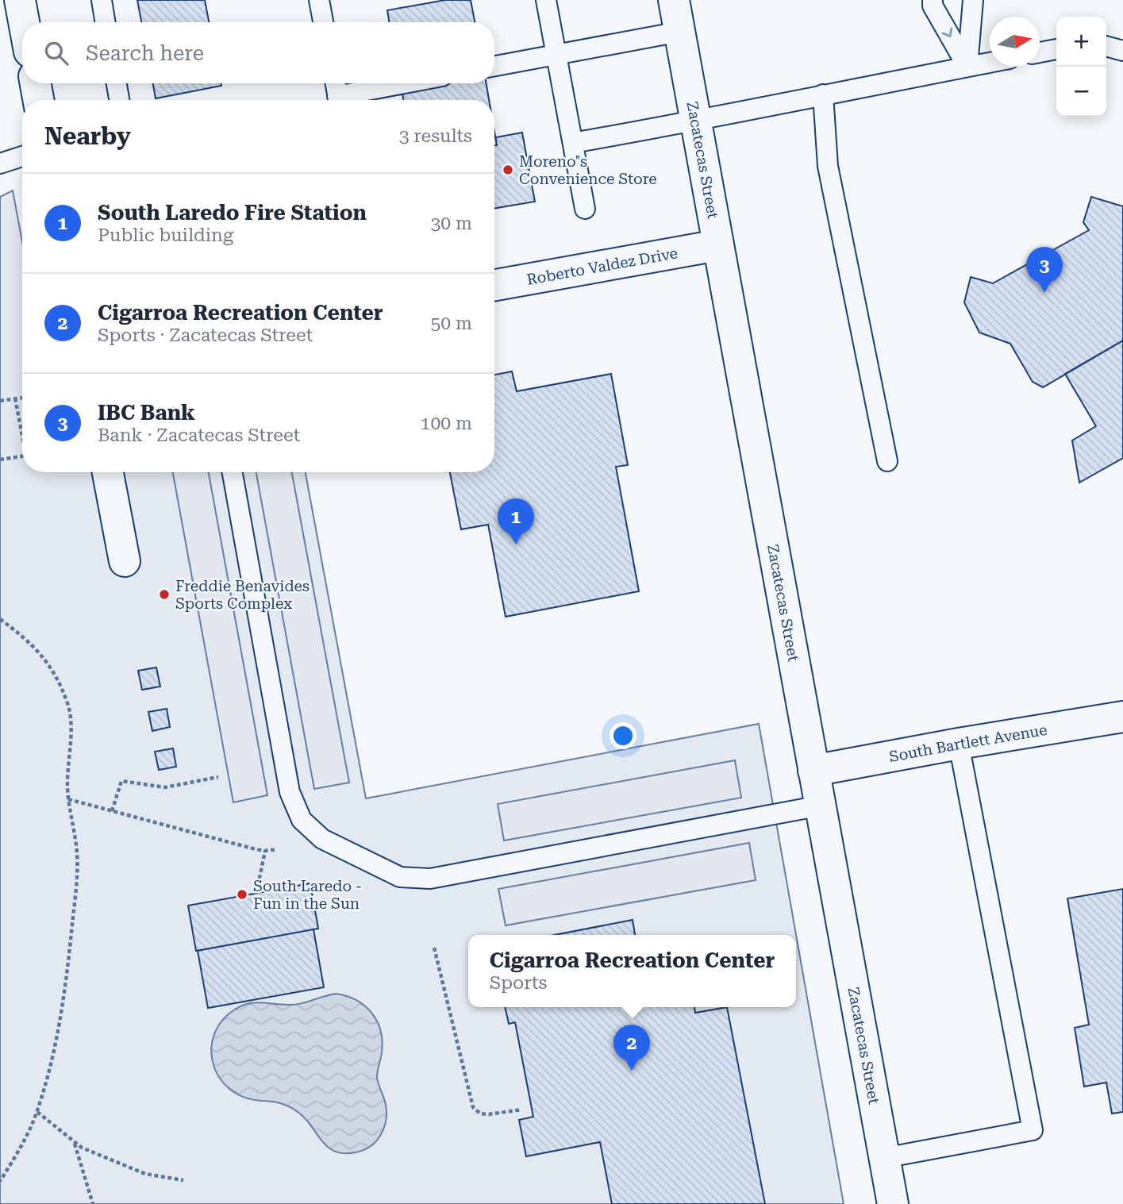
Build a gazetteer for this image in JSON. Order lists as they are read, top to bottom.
{
  "streets": {
    "street": ["Zacatecas Street", "Roberto Valdez Drive", "South Bartlett Avenue"]
  },
  "crossings": [
    ["Zacatecas Street", "Roberto Valdez Drive"],
    ["Zacatecas Street", "South Bartlett Avenue"]
  ],
  "places": ["Moreno\"s Convenience Store", "Freddie Benavides Sports Complex", "South Laredo - Fun in the Sun"],
  "north": "right",
  "page": {
    "map_buttons": ["+", "−"],
    "search": "Search here",
    "heading": ["Nearby", "3 results"],
    "list": [
      {
        "mark": "1",
        "name": "South Laredo Fire Station",
        "note": "Public building",
        "value": "30 m"
      },
      {
        "mark": "2",
        "name": "Cigarroa Recreation Center",
        "note": "Sports · Zacatecas Street",
        "value": "50 m"
      },
      {
        "mark": "3",
        "name": "IBC Bank",
        "note": "Bank · Zacatecas Street",
        "value": "100 m"
      }
    ],
    "pins": ["3", "1", "2"],
    "popup": ["Cigarroa Recreation Center", "Sports"]
  }
}
